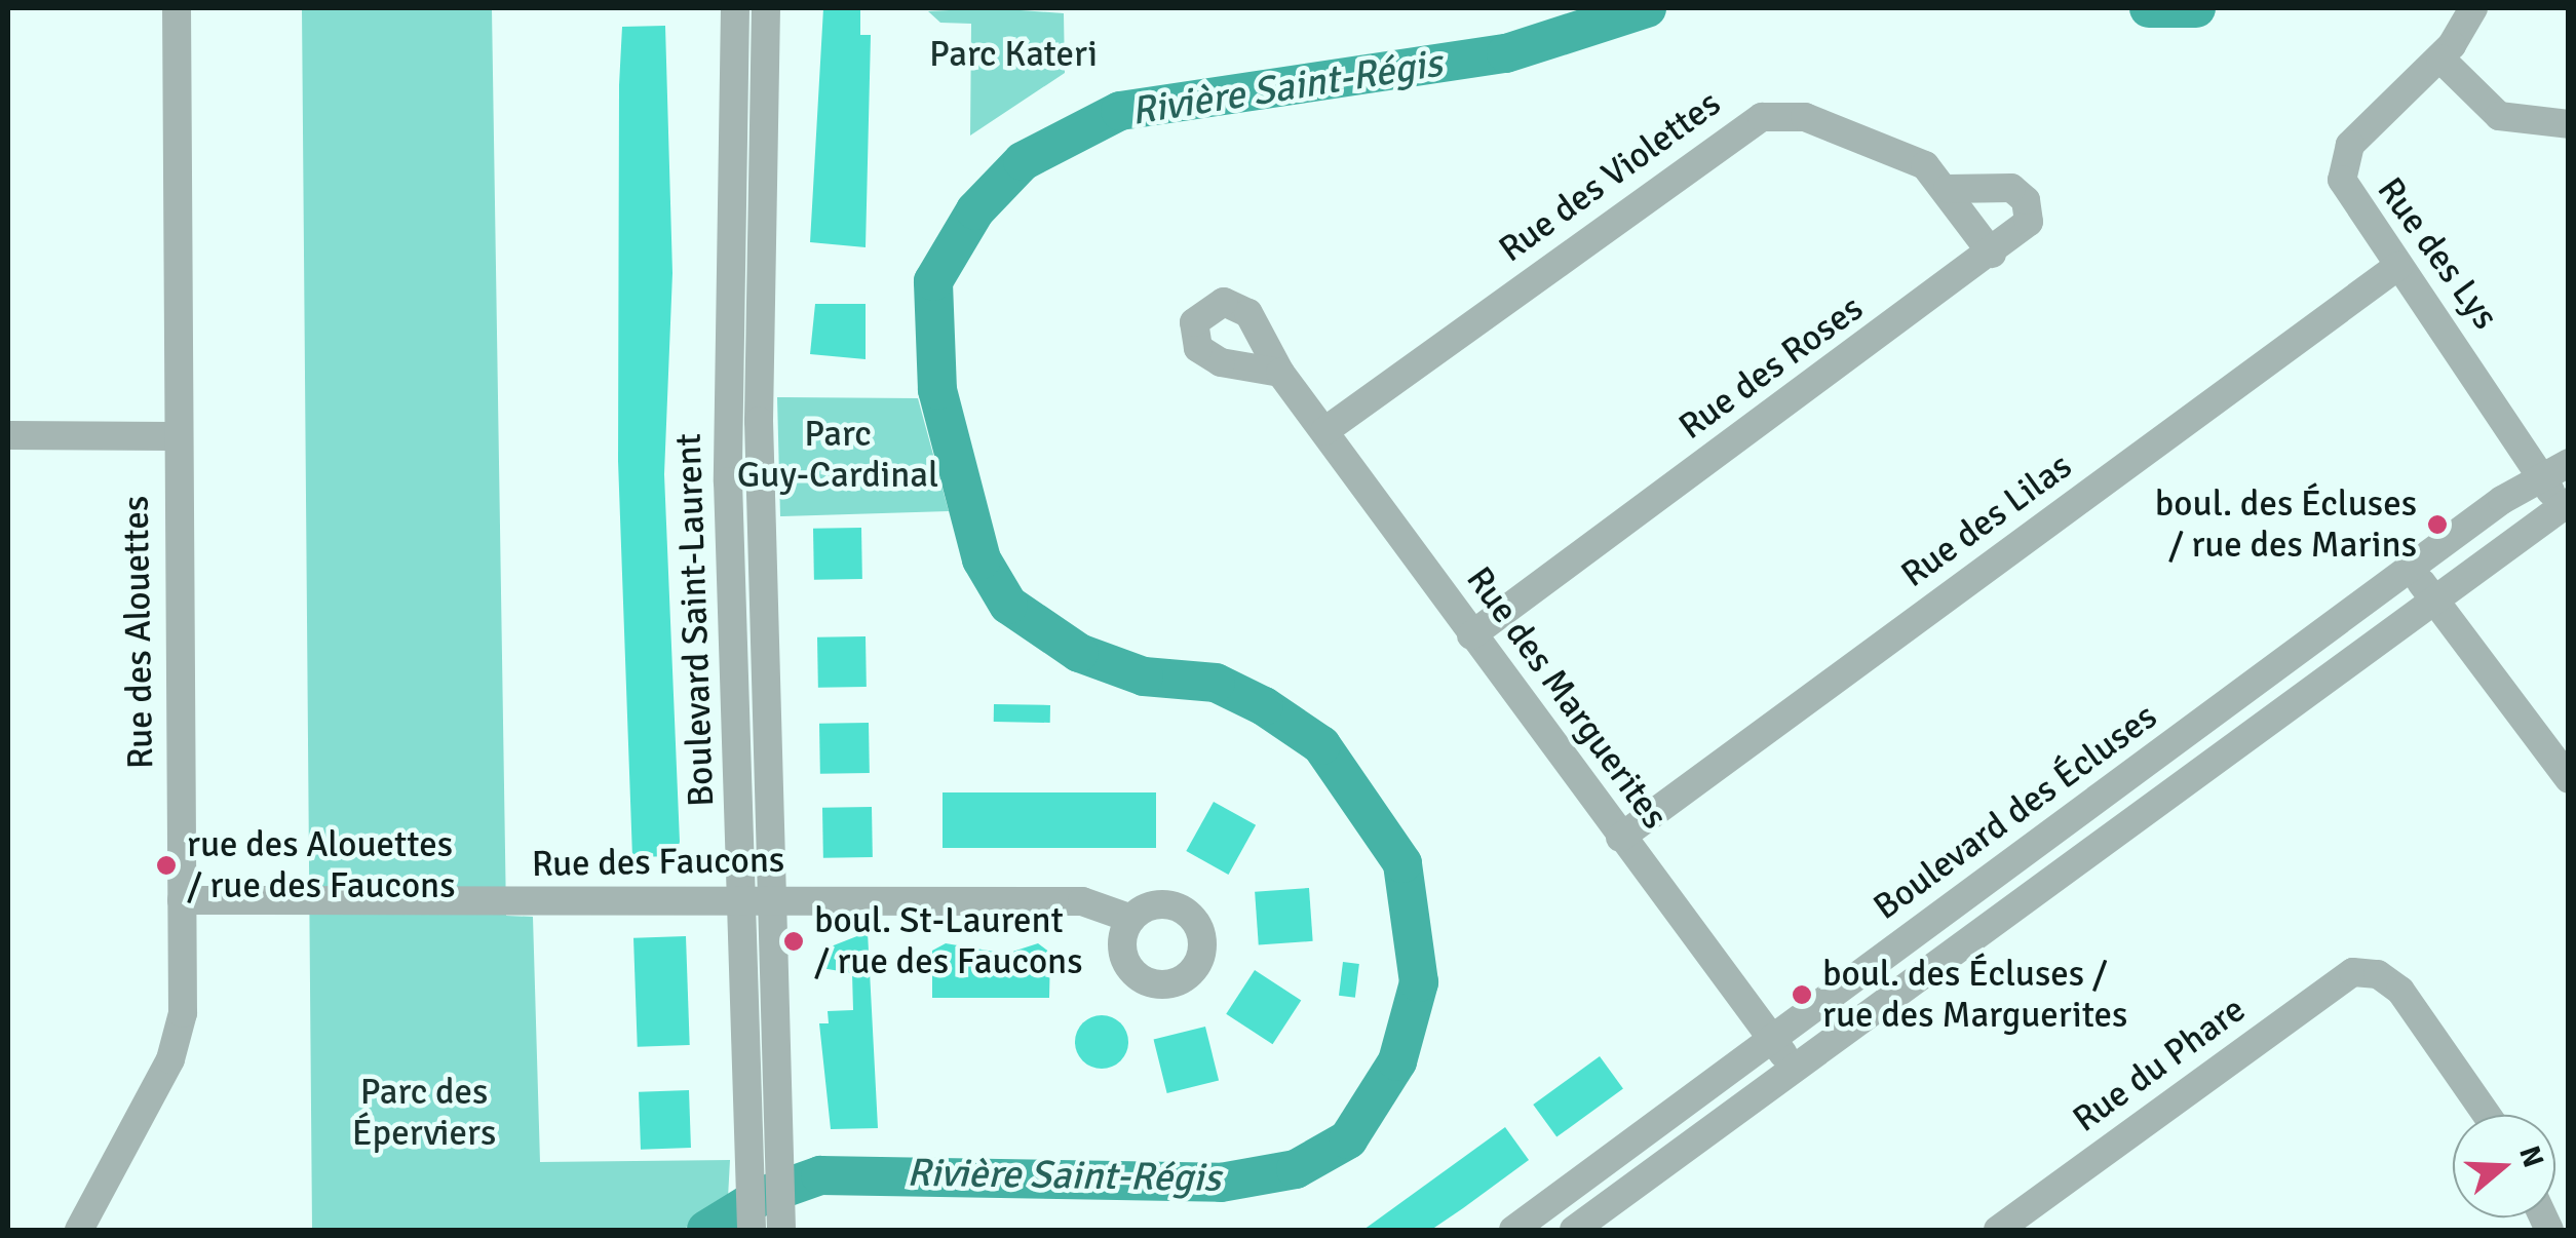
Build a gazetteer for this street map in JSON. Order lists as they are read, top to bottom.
{
  "streets": {
    "street": [
      "Rue des Violettes",
      "Rue des Lys",
      "Rue des Roses",
      "Rue des Lilas",
      "Boulevard Saint-Laurent",
      "Rue des Alouettes",
      "Rue des Marguerites",
      "Boulevard des Écluses",
      "Rue des Faucons",
      "Rue du Phare"
    ]
  },
  "crossings": [
    ["Rue des Violettes", "Rue des Roses"],
    ["Rue des Violettes", "Rue des Marguerites"],
    ["Rue des Lys", "Rue des Lilas"],
    ["Rue des Lys", "Boulevard des Écluses"],
    ["Rue des Roses", "Rue des Marguerites"],
    ["Rue des Lilas", "Rue des Marguerites"],
    ["Boulevard Saint-Laurent", "Rue des Faucons"],
    ["Rue des Alouettes", "Rue des Faucons"],
    ["Rue des Marguerites", "Boulevard des Écluses"]
  ],
  "water": ["Rivière Saint-Régis"],
  "parks": ["Parc Kateri", "Parc Guy-Cardinal", "Parc des Éperviers"],
  "places": [
    "boul. des Écluses / rue des Marins",
    "rue des Alouettes / rue des Faucons",
    "boul. St-Laurent / rue des Faucons",
    "boul. des Écluses / rue des Marguerites"
  ],
  "north": "right"
}
